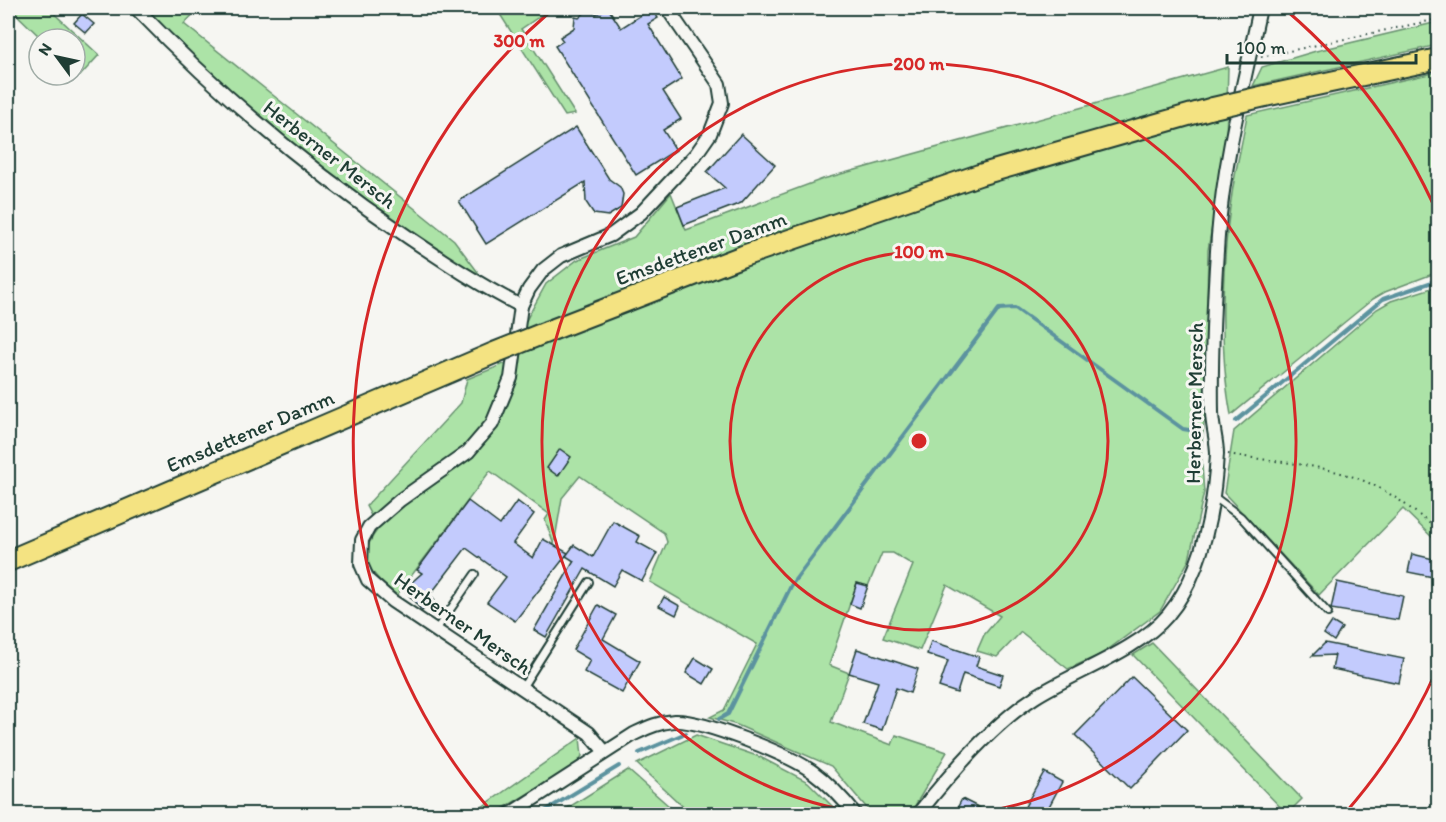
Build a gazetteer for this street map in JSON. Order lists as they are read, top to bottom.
{
  "streets": {
    "main road": ["Emsdettener Damm"],
    "street": ["Herberner Mersch"]
  },
  "scale_bar": "100 m",
  "north": "top left",
  "rings": ["300 m", "200 m", "100 m"]
}
